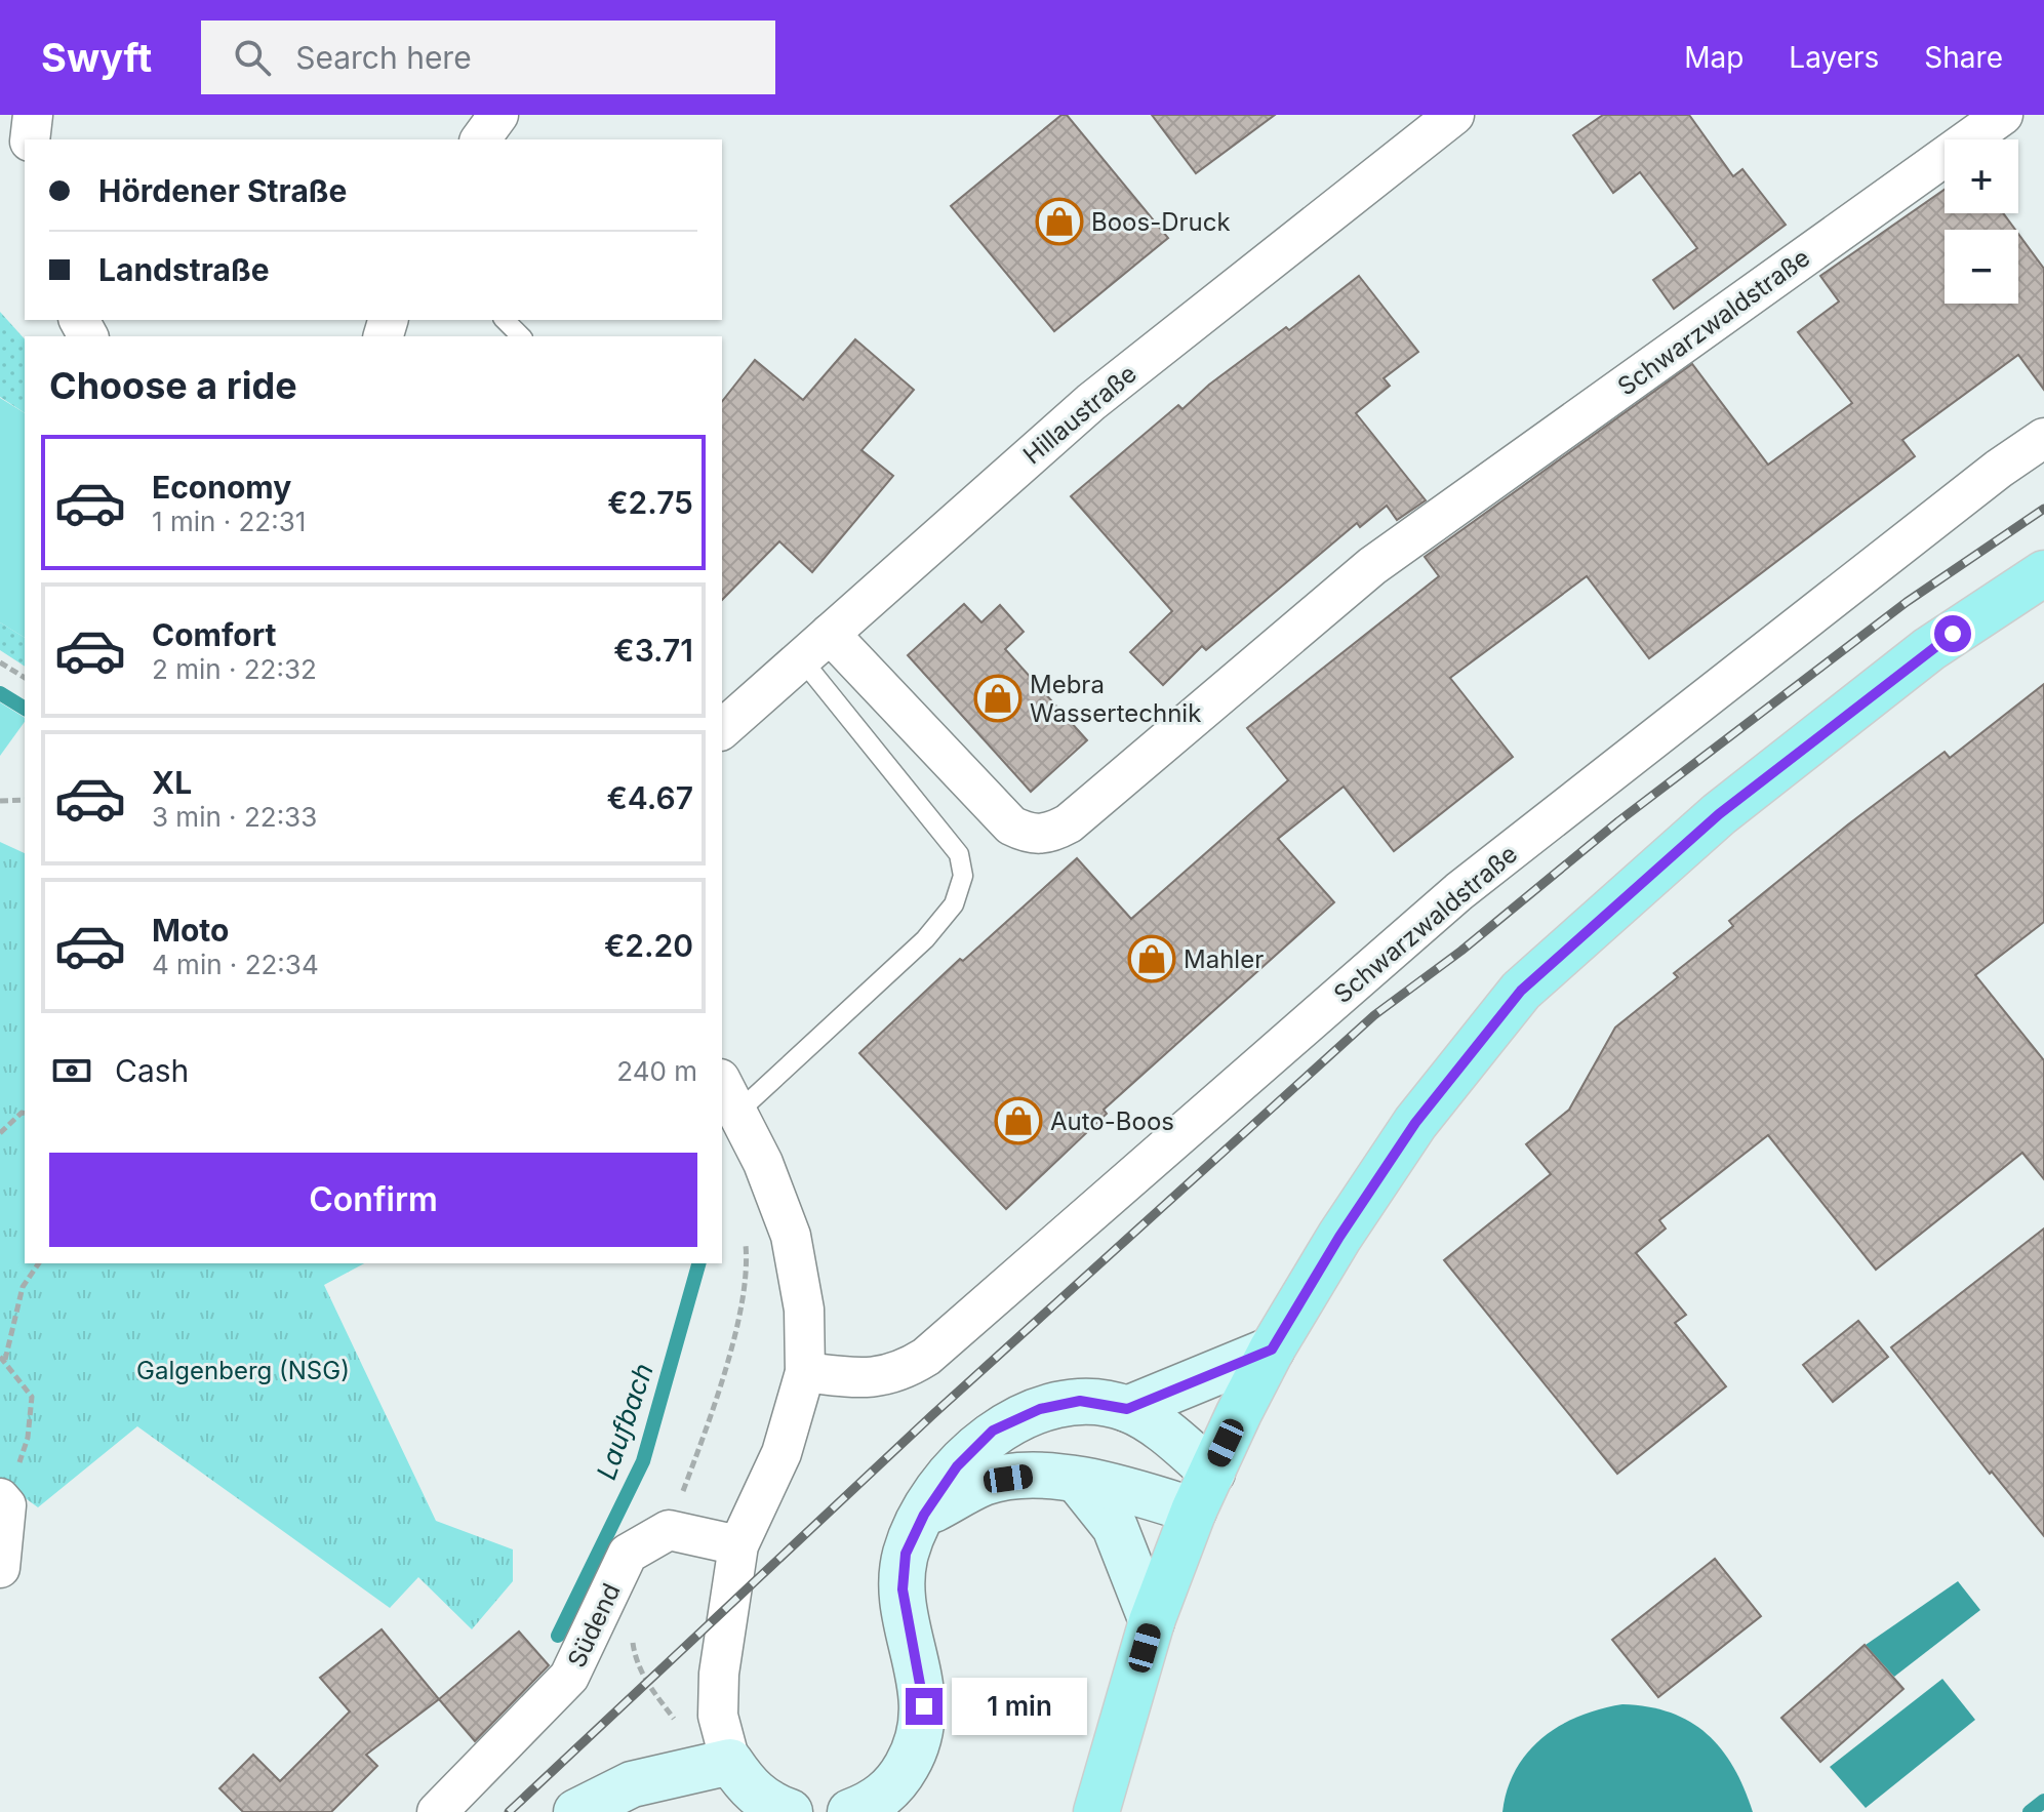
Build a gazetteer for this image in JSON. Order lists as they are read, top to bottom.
{
  "streets": {
    "street": ["Schwarzwaldstraße", "Hillaustraße", "Südend"]
  },
  "crossings": [
    ["Schwarzwaldstraße", "Hillaustraße"]
  ],
  "water": ["Laufbach"],
  "parks": ["Galgenberg (NSG)"],
  "places": {
    "shop": [
      "Boos-Druck",
      "Mebra Wassertechnik",
      "Mahler",
      "Auto-Boos"
    ]
  },
  "page": {
    "header": "Swyft",
    "search": "Search here",
    "nav": ["Map", "Layers", "Share"],
    "map_buttons": ["+", "−"],
    "banner": ["Hördener Straße", "Landstraße"],
    "heading": "Choose a ride",
    "list": [
      {
        "name": "Economy",
        "note": "1 min · 22:31",
        "value": "€2.75"
      },
      {
        "name": "Comfort",
        "note": "2 min · 22:32",
        "value": "€3.71"
      },
      {
        "name": "XL",
        "note": "3 min · 22:33",
        "value": "€4.67"
      },
      {
        "name": "Moto",
        "note": "4 min · 22:34",
        "value": "€2.20"
      }
    ],
    "pay": ["Cash", "240 m"],
    "buttons": "Confirm",
    "bubble": "1 min"
  }
}
